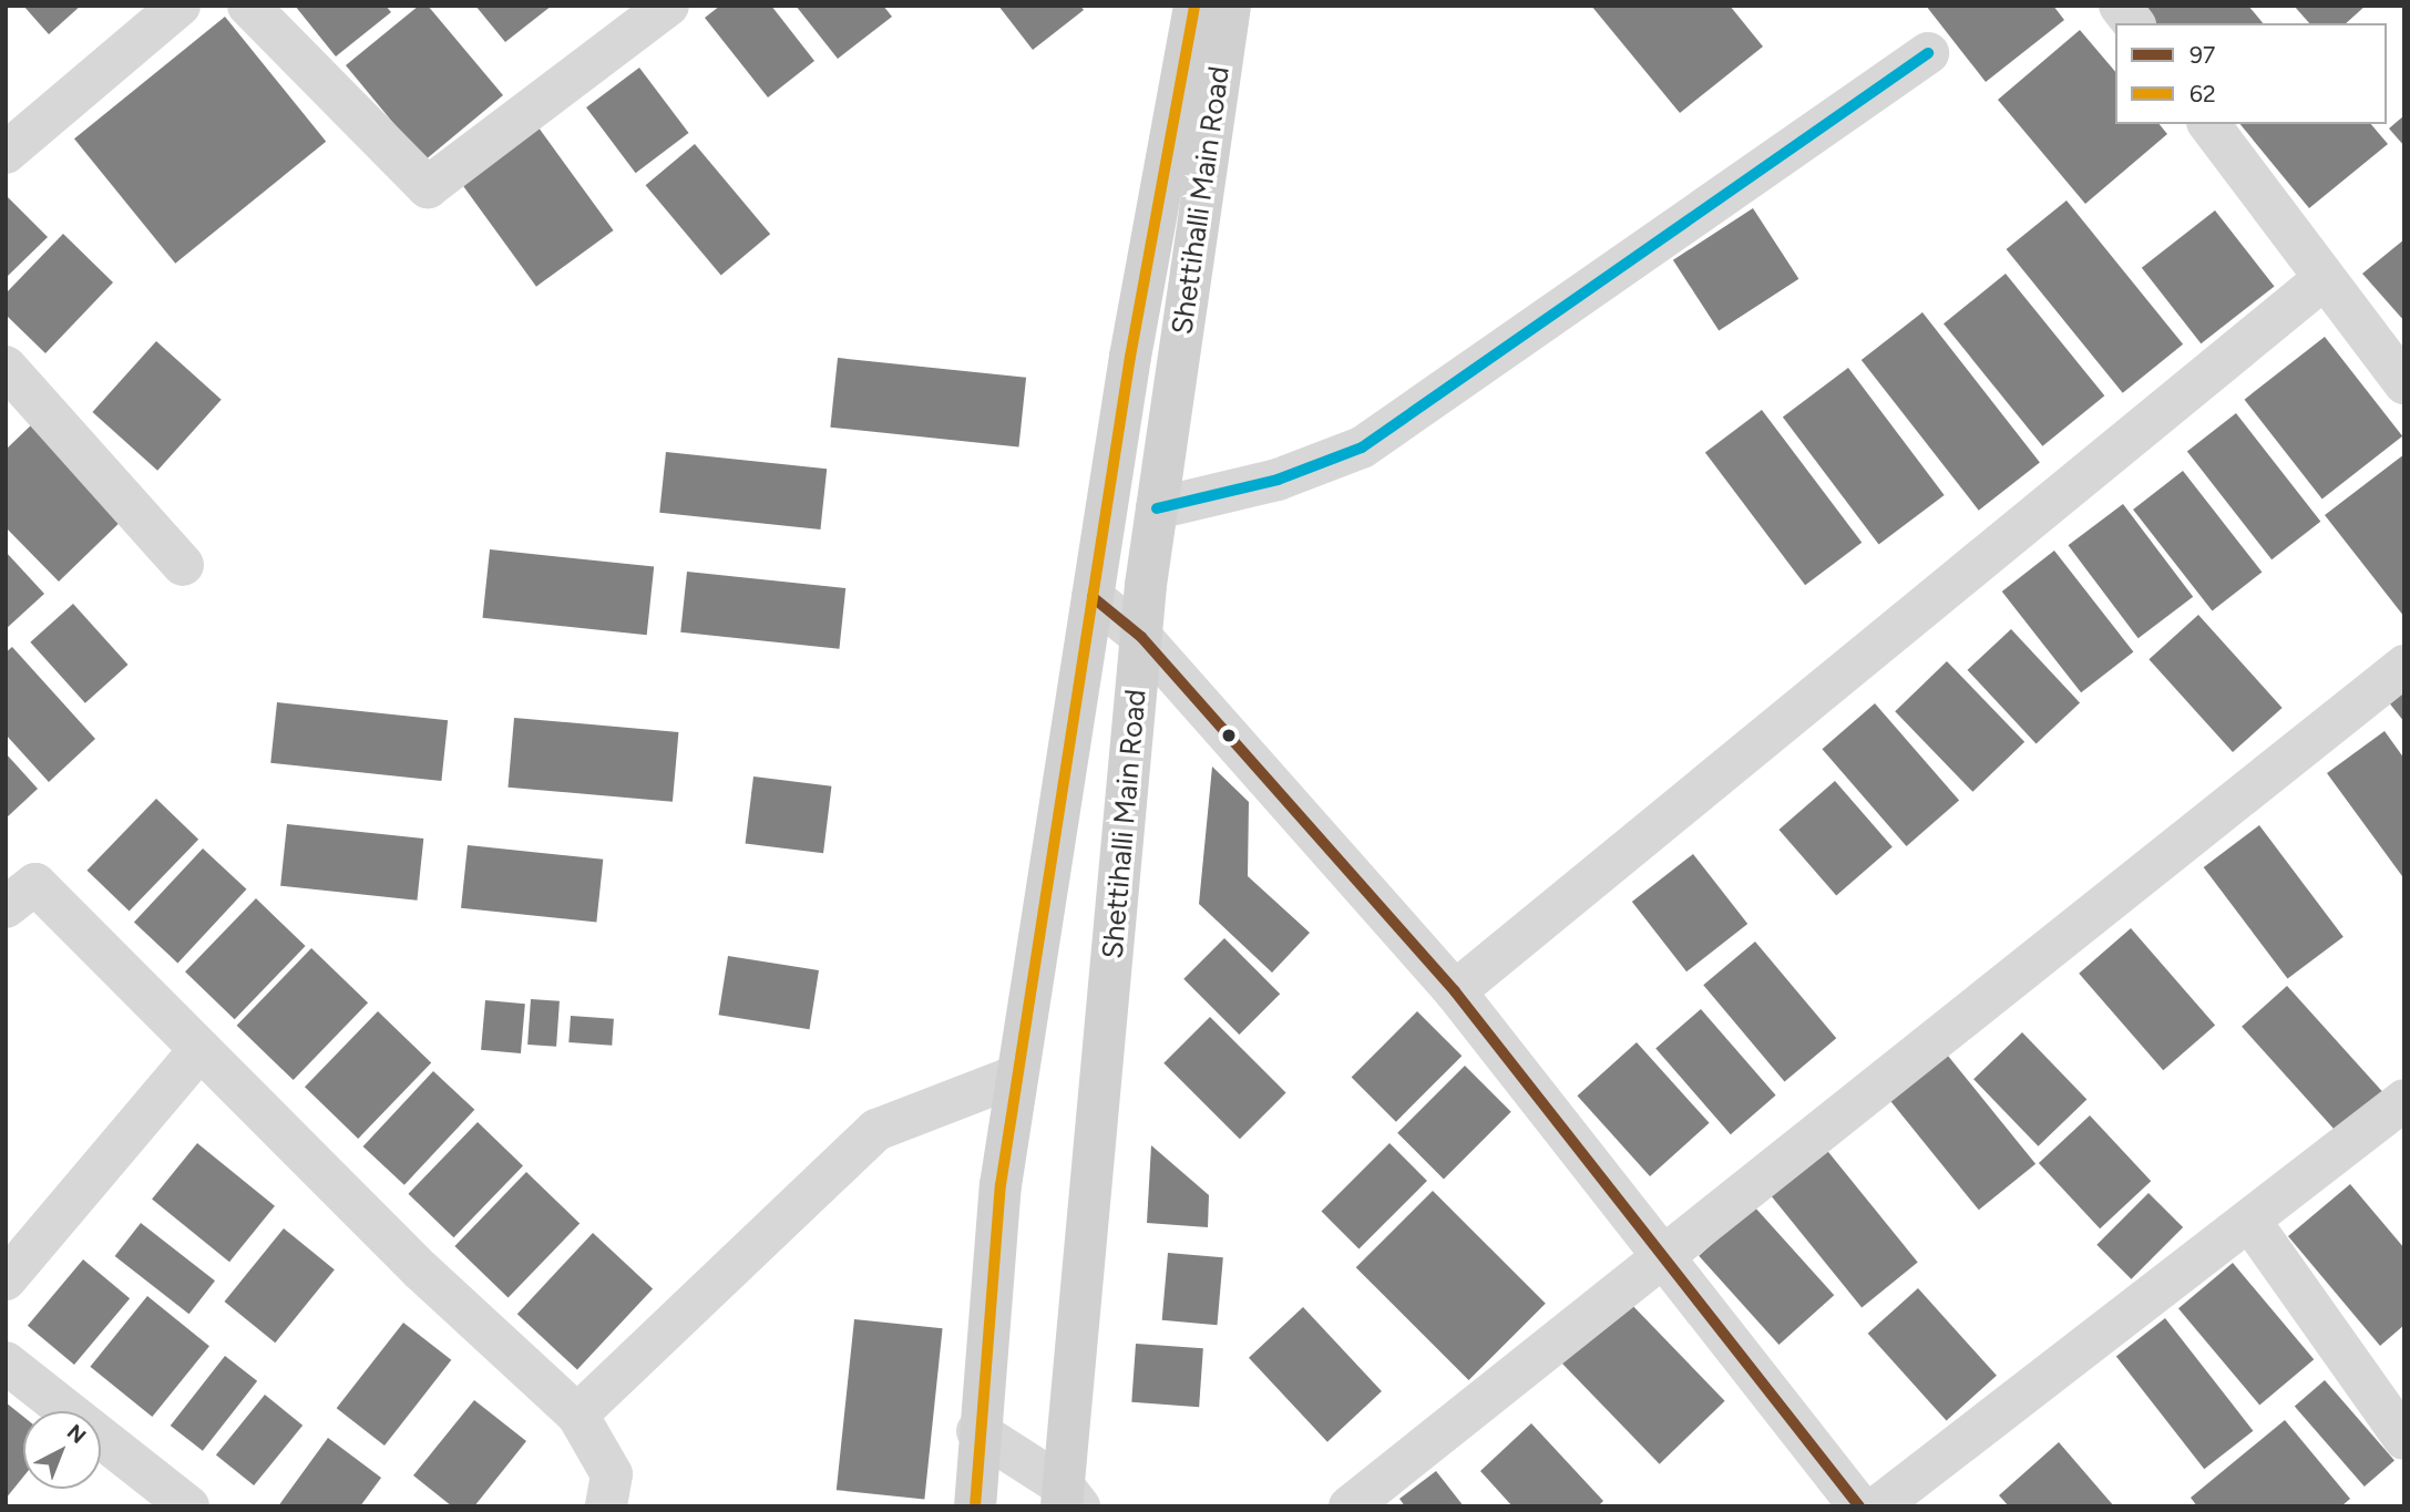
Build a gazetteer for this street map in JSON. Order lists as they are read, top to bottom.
{
  "streets": {
    "main road": ["Shettihalli Main Road"]
  },
  "lines": ["transit line 62", "transit line 97"],
  "legend": ["97", "62"],
  "north": "top right"
}
